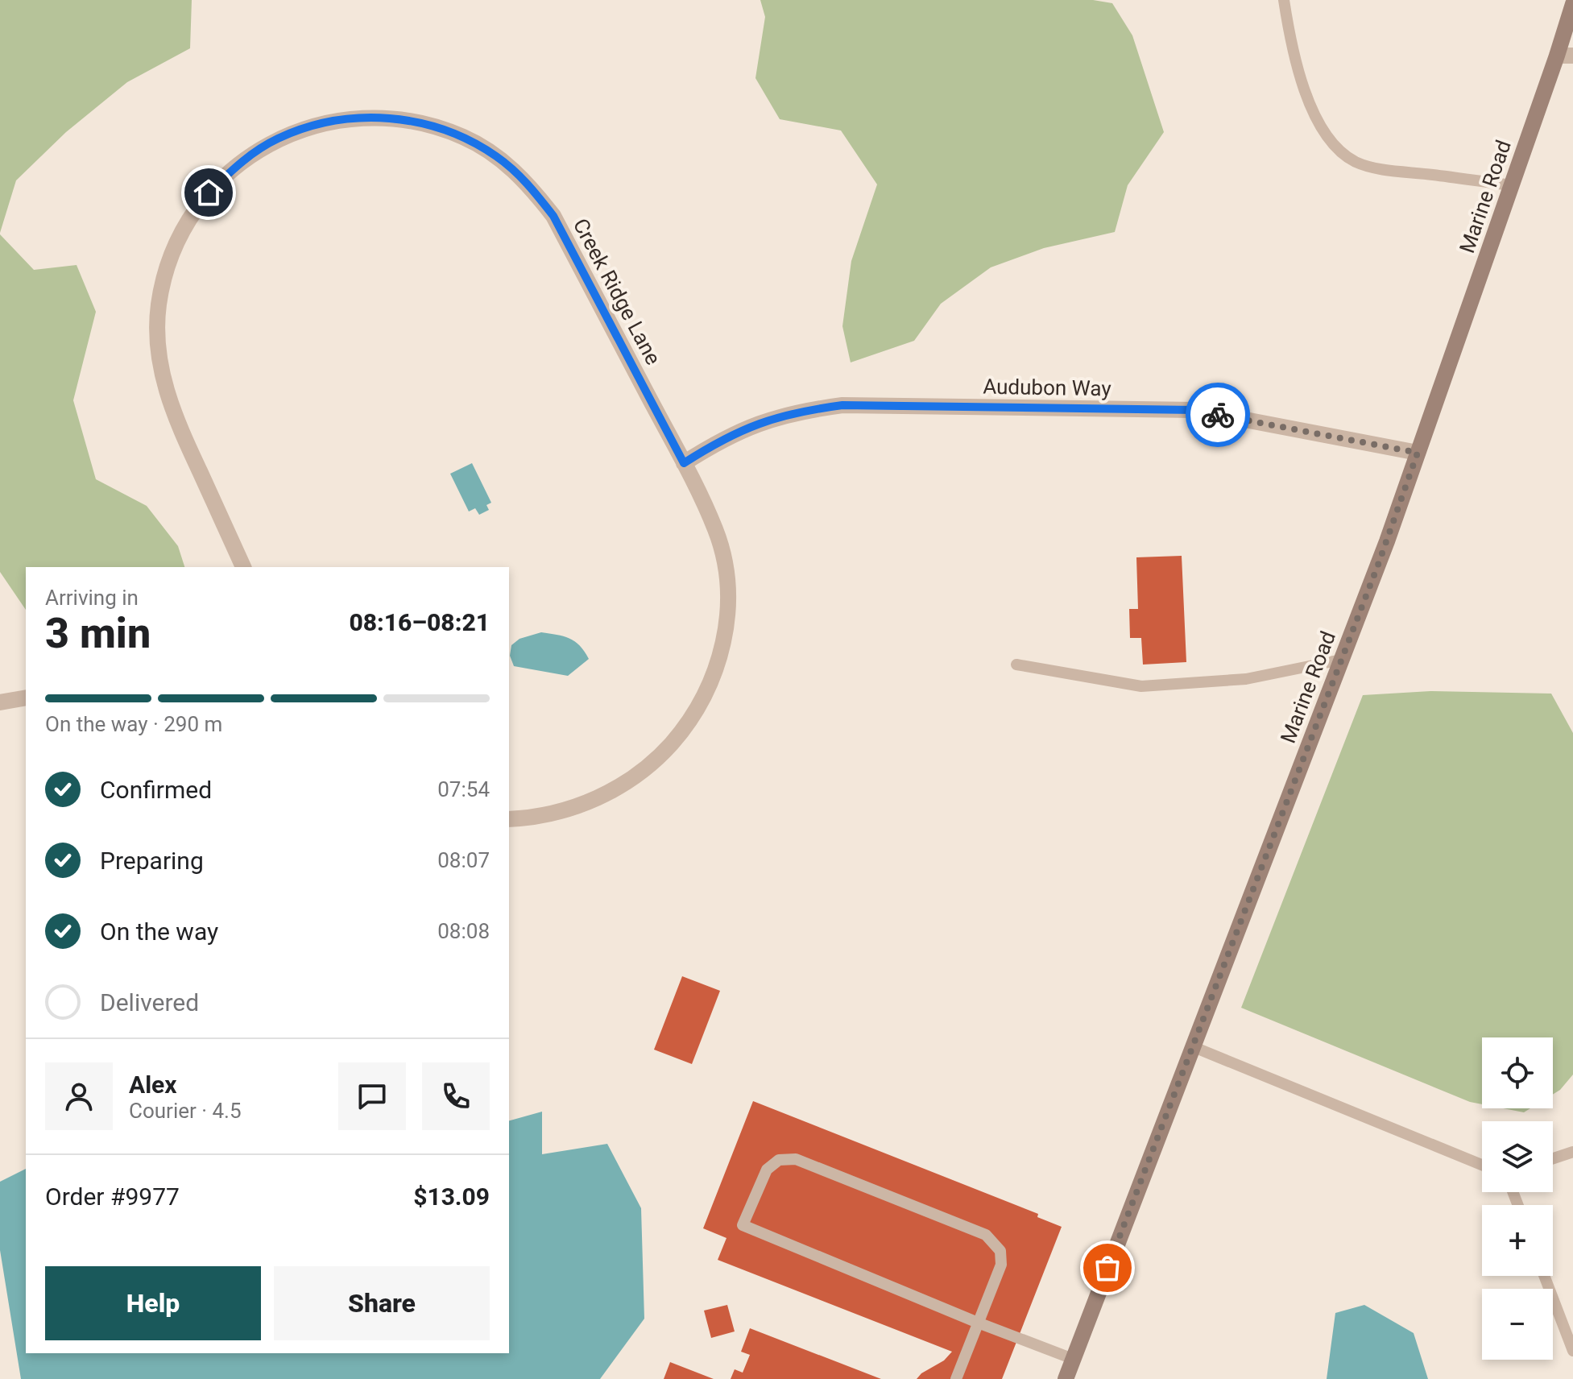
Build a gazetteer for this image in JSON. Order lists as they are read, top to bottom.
{
  "streets": {
    "main road": ["Marine Road"],
    "street": ["Creek Ridge Lane", "Audubon Way"]
  },
  "crossings": [
    ["Marine Road", "Audubon Way"],
    ["Creek Ridge Lane", "Audubon Way"]
  ],
  "page": {
    "heading": ["3 min", "Arriving in", "08:16–08:21"],
    "panel": [
      "Alex",
      "Courier · 4.5",
      "Order #9977",
      "$13.09"
    ],
    "bar": "On the way · 290 m",
    "list": [
      ["Confirmed", "07:54"],
      ["Preparing", "08:07"],
      ["On the way", "08:08"],
      "Delivered"
    ],
    "map_buttons": ["+", "−"],
    "buttons": ["Help", "Share"]
  }
}
